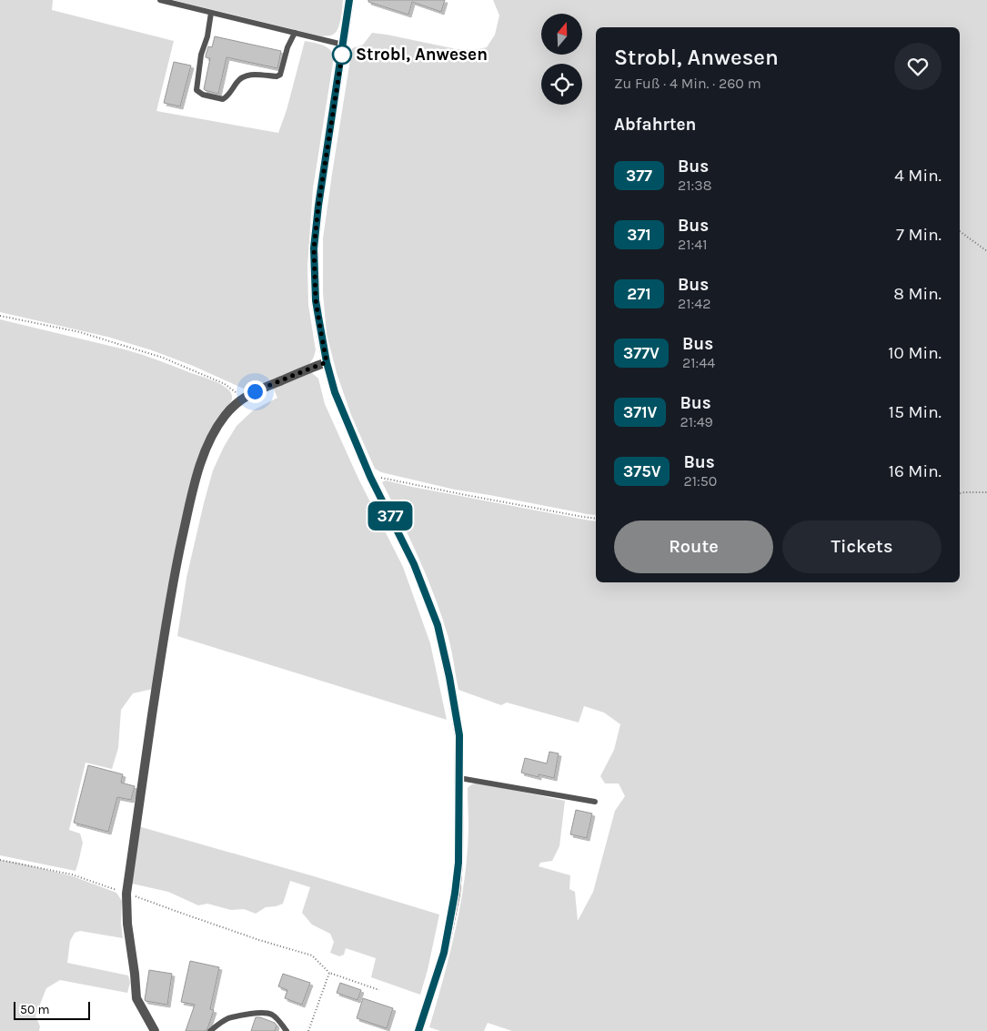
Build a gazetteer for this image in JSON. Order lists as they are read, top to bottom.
{
  "places": ["Strobl, Anwesen"],
  "lines": ["bus line 377"],
  "scale_bar": "50 m",
  "north": "top",
  "page": {
    "on_map": "377",
    "heading": [
      ["Strobl, Anwesen", "Zu Fuß · 4 Min. · 260 m"],
      "Abfahrten"
    ],
    "list": [
      {
        "mark": "377",
        "name": "Bus",
        "note": "21:38",
        "value": "4 Min."
      },
      {
        "mark": "371",
        "name": "Bus",
        "note": "21:41",
        "value": "7 Min."
      },
      {
        "mark": "271",
        "name": "Bus",
        "note": "21:42",
        "value": "8 Min."
      },
      {
        "mark": "377V",
        "name": "Bus",
        "note": "21:44",
        "value": "10 Min."
      },
      {
        "mark": "371V",
        "name": "Bus",
        "note": "21:49",
        "value": "15 Min."
      },
      {
        "mark": "375V",
        "name": "Bus",
        "note": "21:50",
        "value": "16 Min."
      }
    ],
    "buttons": ["Route", "Tickets"],
    "scale": "50 m"
  }
}
